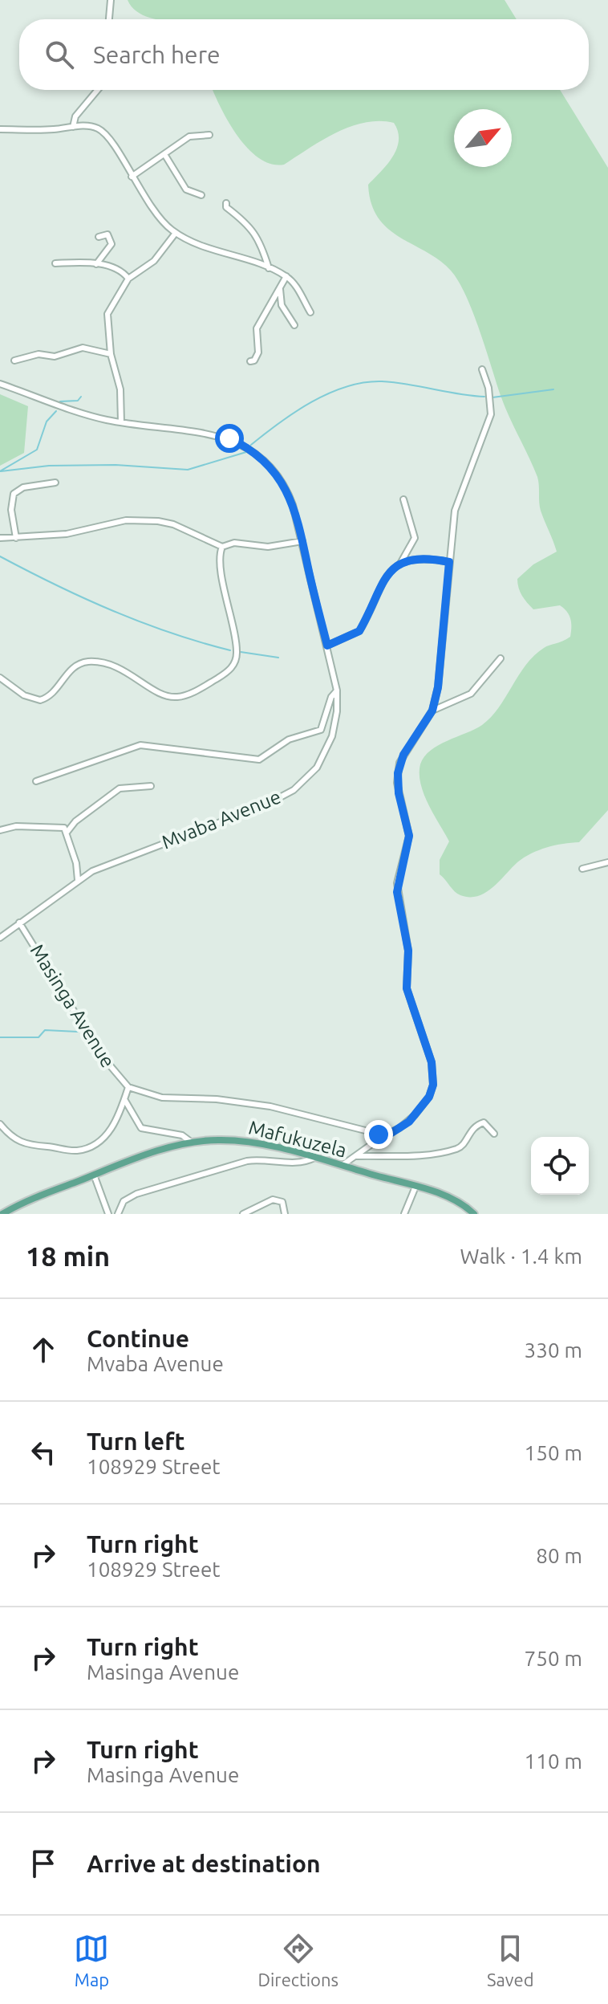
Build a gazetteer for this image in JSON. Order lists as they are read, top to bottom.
{
  "streets": {
    "main road": ["Mafukuzela"],
    "street": ["Mvaba Avenue", "Masinga Avenue"]
  },
  "crossings": [
    ["Mvaba Avenue", "Masinga Avenue"]
  ],
  "north": "top right",
  "page": {
    "search": "Search here",
    "heading": ["18 min", "Walk · 1.4 km"],
    "list": [
      ["Continue", "Mvaba Avenue", "330 m"],
      ["Turn left", "108929 Street", "150 m"],
      ["Turn right", "108929 Street", "80 m"],
      ["Turn right", "Masinga Avenue", "750 m"],
      ["Turn right", "Masinga Avenue", "110 m"],
      "Arrive at destination"
    ],
    "nav": ["Map", "Directions", "Saved"]
  }
}
